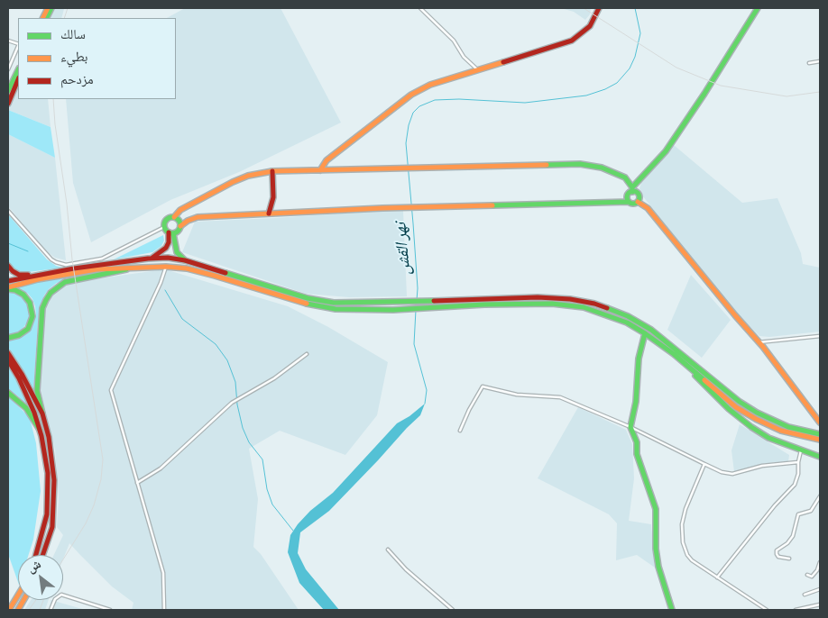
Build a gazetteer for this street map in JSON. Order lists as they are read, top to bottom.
{
  "water": ["نهر القش"],
  "legend": ["سالك", "بطيء", "مزدحم"],
  "north": "top left"
}
